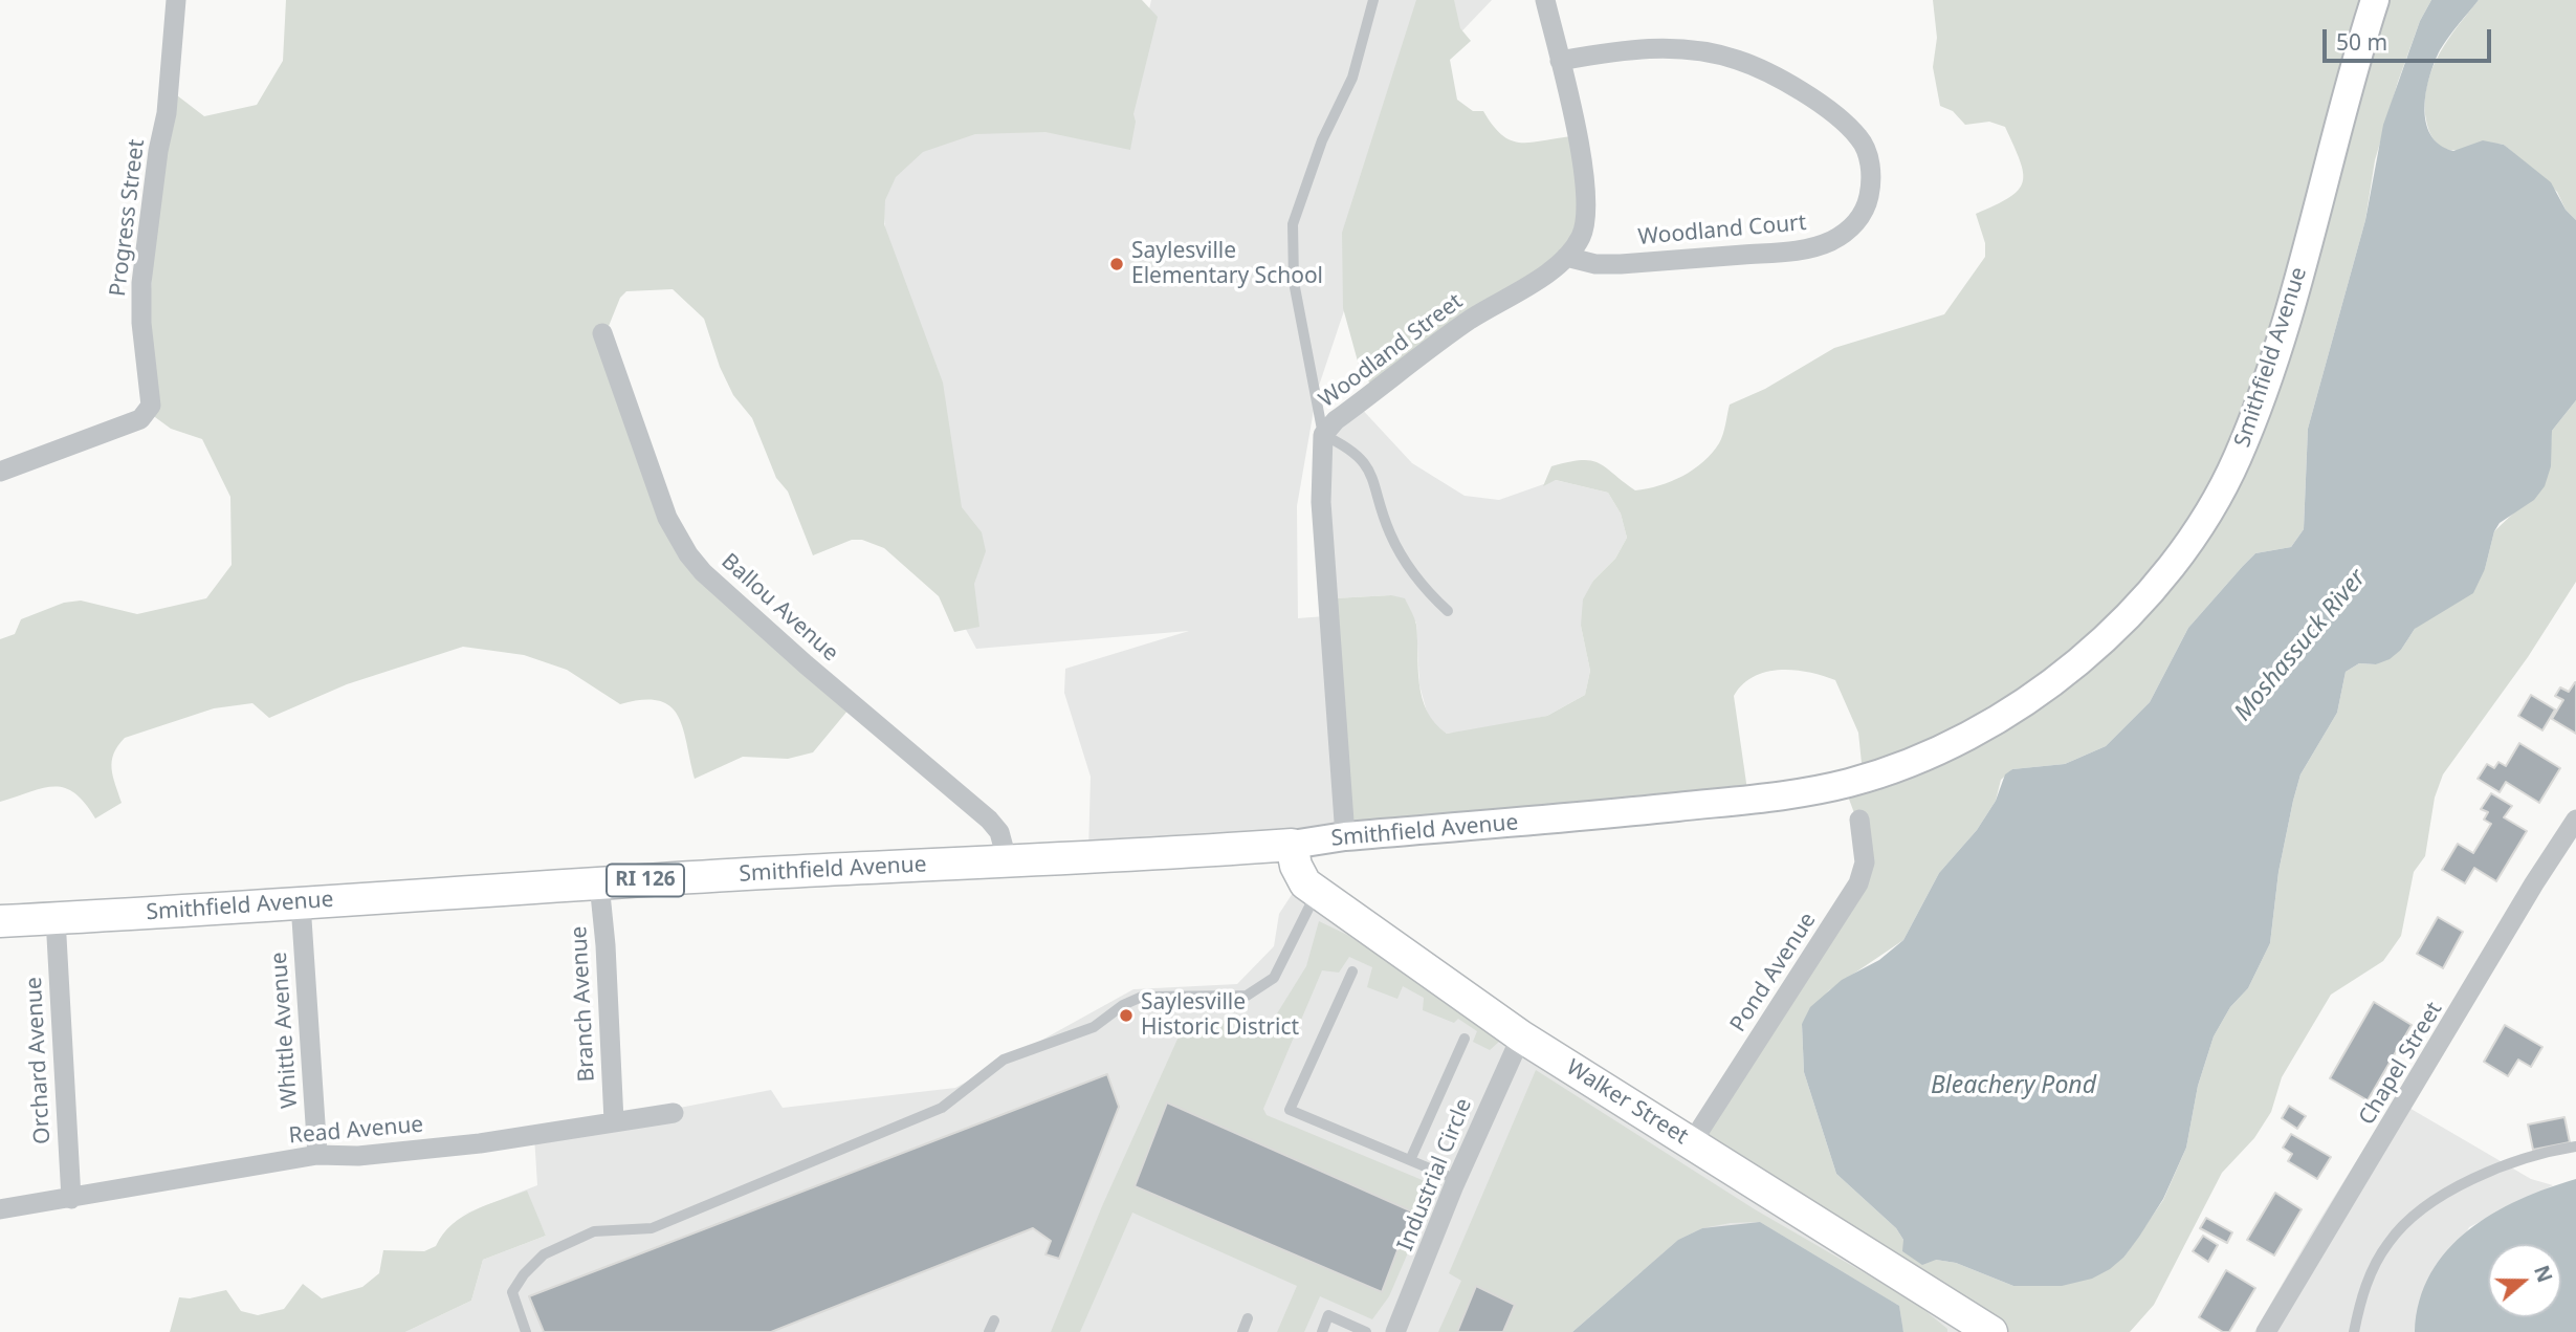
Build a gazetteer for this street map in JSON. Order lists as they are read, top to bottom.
{
  "streets": {
    "main road": ["Smithfield Avenue", "RI 126", "Walker Street"],
    "street": [
      "Progress Street",
      "Woodland Court",
      "Woodland Street",
      "Ballou Avenue",
      "Pond Avenue",
      "Branch Avenue",
      "Whittle Avenue",
      "Orchard Avenue",
      "Chapel Street",
      "Read Avenue",
      "Industrial Circle"
    ]
  },
  "crossings": [
    ["Woodland Court", "Woodland Street"],
    ["Woodland Street", "Smithfield Avenue"],
    ["Smithfield Avenue", "Ballou Avenue"],
    ["Smithfield Avenue", "Branch Avenue"],
    ["Smithfield Avenue", "Whittle Avenue"],
    ["Smithfield Avenue", "Orchard Avenue"],
    ["Smithfield Avenue", "Walker Street"],
    ["Pond Avenue", "Walker Street"],
    ["Branch Avenue", "Read Avenue"],
    ["Whittle Avenue", "Read Avenue"],
    ["Orchard Avenue", "Read Avenue"],
    ["Walker Street", "Industrial Circle"]
  ],
  "water": ["Moshassuck River", "Bleachery Pond"],
  "places": ["Saylesville Elementary School", "Saylesville Historic District"],
  "scale_bar": "50 m",
  "north": "right"
}
